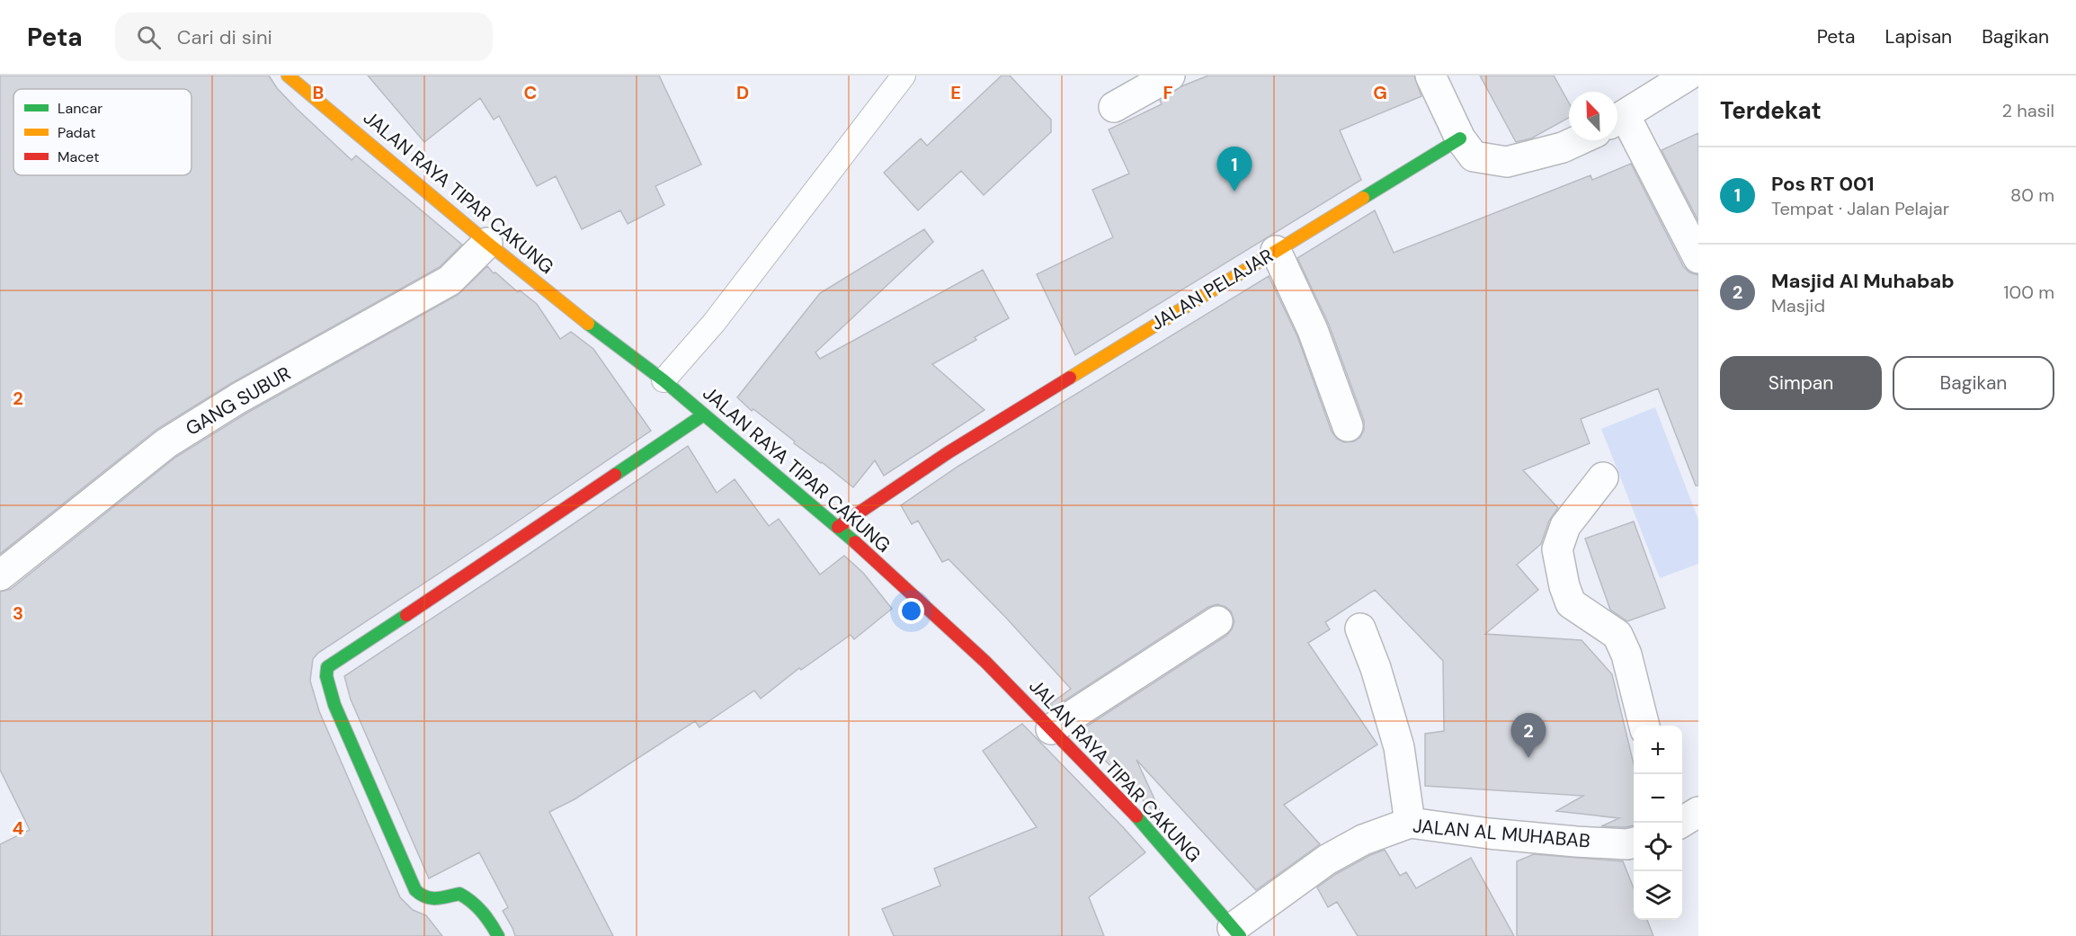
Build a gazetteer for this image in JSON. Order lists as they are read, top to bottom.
{
  "streets": {
    "street": [
      "JALAN RAYA TIPAR CAKUNG",
      "JALAN PELAJAR",
      "GANG SUBUR",
      "JALAN AL MUHABAB"
    ]
  },
  "crossings": [
    ["JALAN RAYA TIPAR CAKUNG", "JALAN PELAJAR"],
    ["JALAN RAYA TIPAR CAKUNG", "GANG SUBUR"],
    ["JALAN RAYA TIPAR CAKUNG", "JALAN AL MUHABAB"]
  ],
  "legend": ["Lancar", "Padat", "Macet"],
  "north": "top left",
  "page": {
    "header": "Peta",
    "search": "Cari di sini",
    "nav": ["Peta", "Lapisan", "Bagikan"],
    "heading": ["Terdekat", "2 hasil"],
    "list": [
      {
        "mark": "1",
        "name": "Pos RT 001",
        "note": "Tempat · Jalan Pelajar",
        "value": "80 m"
      },
      {
        "mark": "2",
        "name": "Masjid Al Muhabab",
        "note": "Masjid",
        "value": "100 m"
      }
    ],
    "pins": ["1", "2"],
    "buttons": ["Simpan", "Bagikan"],
    "map_buttons": ["+", "−"]
  },
  "grid": {
    "columns": [
      "B",
      "C",
      "D",
      "E",
      "F",
      "G"
    ],
    "rows": ["2", "3", "4"]
  }
}
